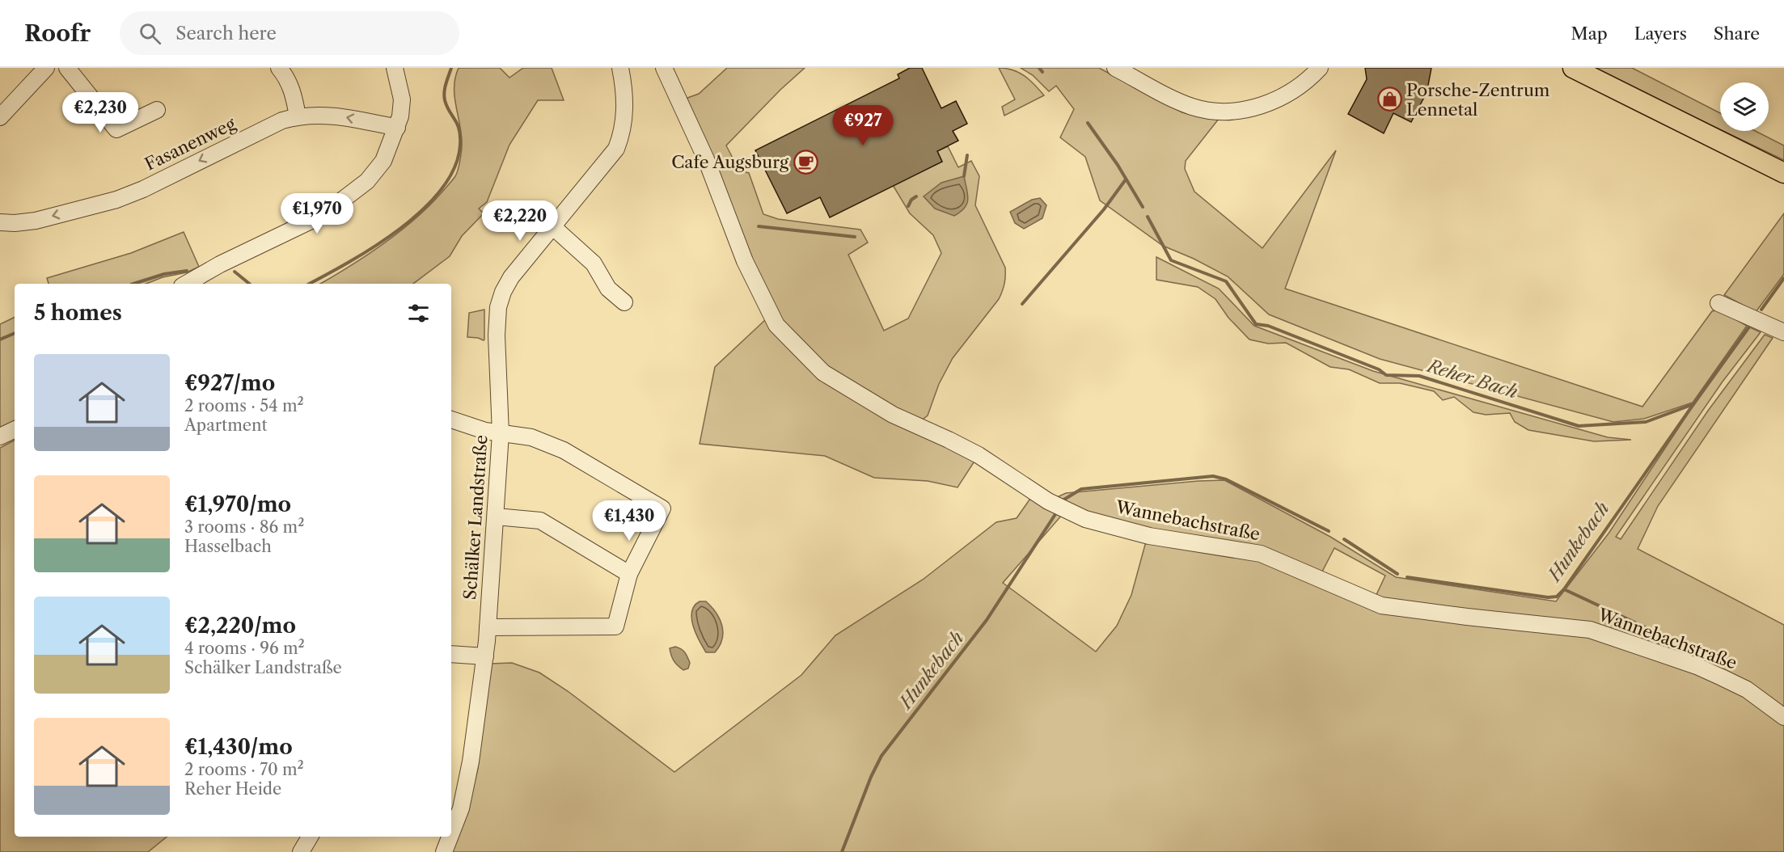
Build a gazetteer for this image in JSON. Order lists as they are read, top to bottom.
{
  "streets": {
    "street": ["Fasanenweg", "Schälker Landstraße", "Wannebachstraße"]
  },
  "one_way": ["Fasanenweg"],
  "water": ["Reher Bach", "Hunkebach"],
  "places": {
    "shop": ["Porsche-Zentrum Lennetal"],
    "cafe": ["Cafe Augsburg"]
  },
  "page": {
    "header": "Roofr",
    "search": "Search here",
    "nav": ["Map", "Layers", "Share"],
    "price": [
      "€2,230",
      "€927",
      "€1,970",
      "€2,220",
      "€1,430"
    ],
    "heading": "5 homes",
    "list": [
      {
        "name": "€927/mo",
        "note": "2 rooms · 54 m² · Apartment"
      },
      {
        "name": "€1,970/mo",
        "note": "3 rooms · 86 m² · Hasselbach"
      },
      {
        "name": "€2,220/mo",
        "note": "4 rooms · 96 m² · Schälker Landstraße"
      },
      {
        "name": "€1,430/mo",
        "note": "2 rooms · 70 m² · Reher Heide"
      }
    ]
  }
}
